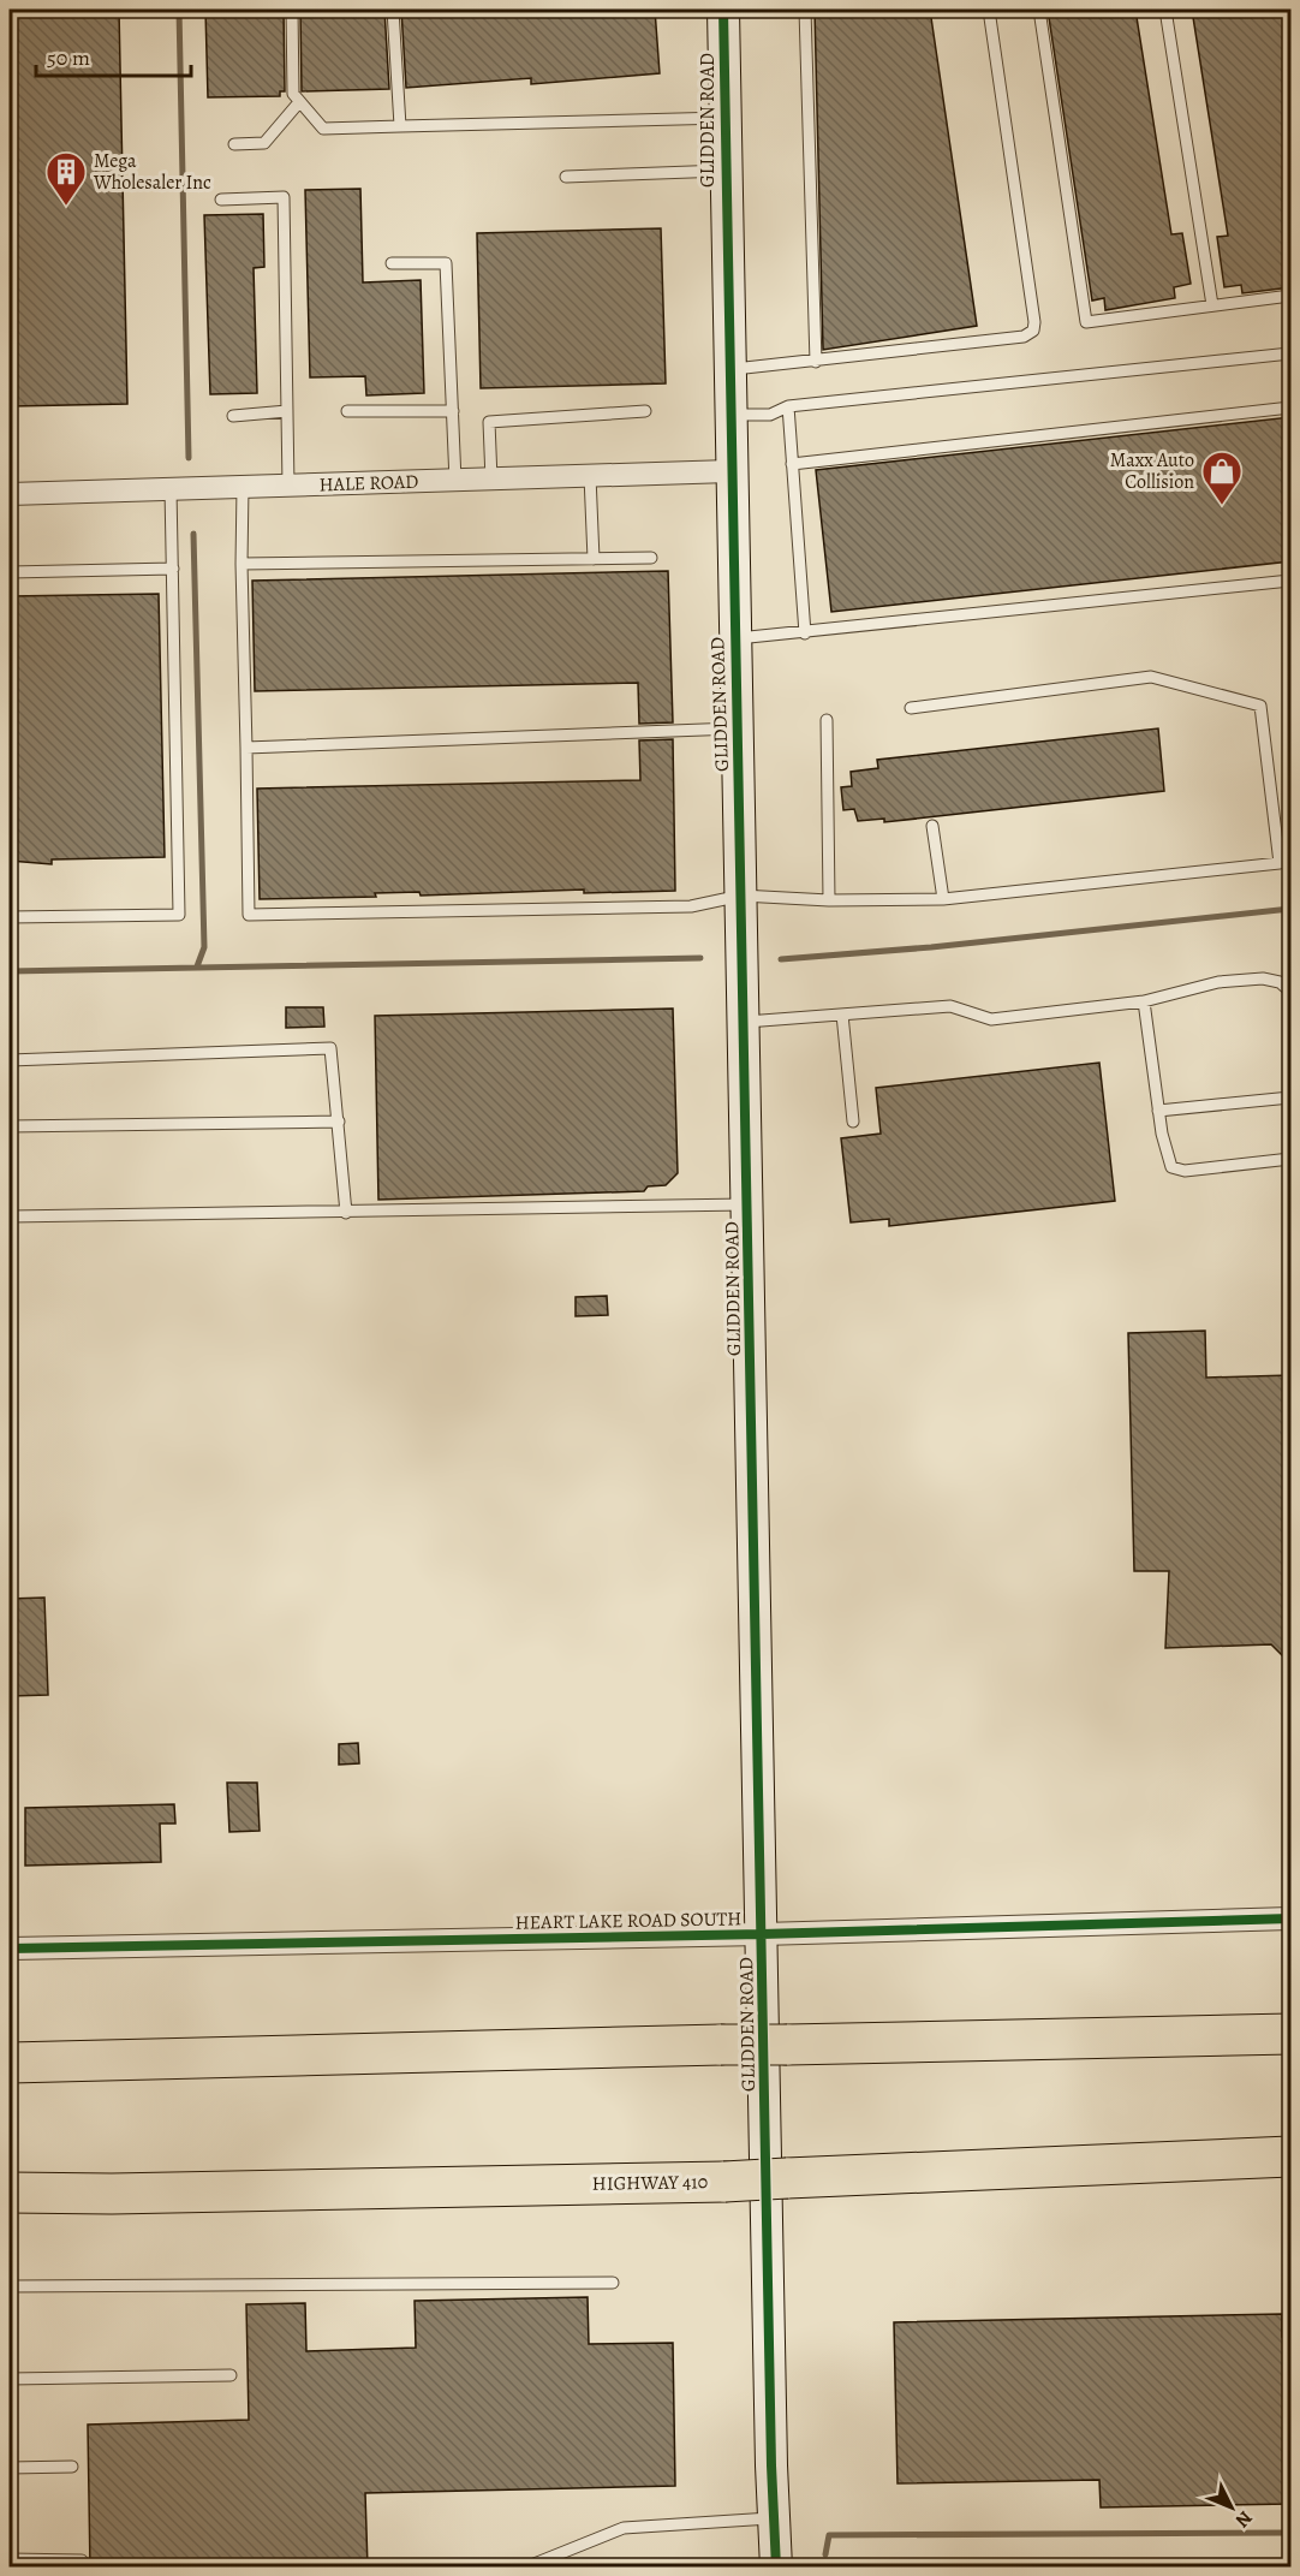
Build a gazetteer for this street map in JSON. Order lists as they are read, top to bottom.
{
  "streets": {
    "highway": ["HIGHWAY 410"],
    "street": ["GLIDDEN ROAD", "HALE ROAD", "HEART LAKE ROAD SOUTH"]
  },
  "crossings": [
    ["GLIDDEN ROAD", "HALE ROAD"],
    ["GLIDDEN ROAD", "HEART LAKE ROAD SOUTH"]
  ],
  "places": {
    "building": ["Mega Wholesaler Inc"],
    "shop": ["Maxx Auto Collision"]
  },
  "scale_bar": "50 m",
  "north": "bottom right"
}
